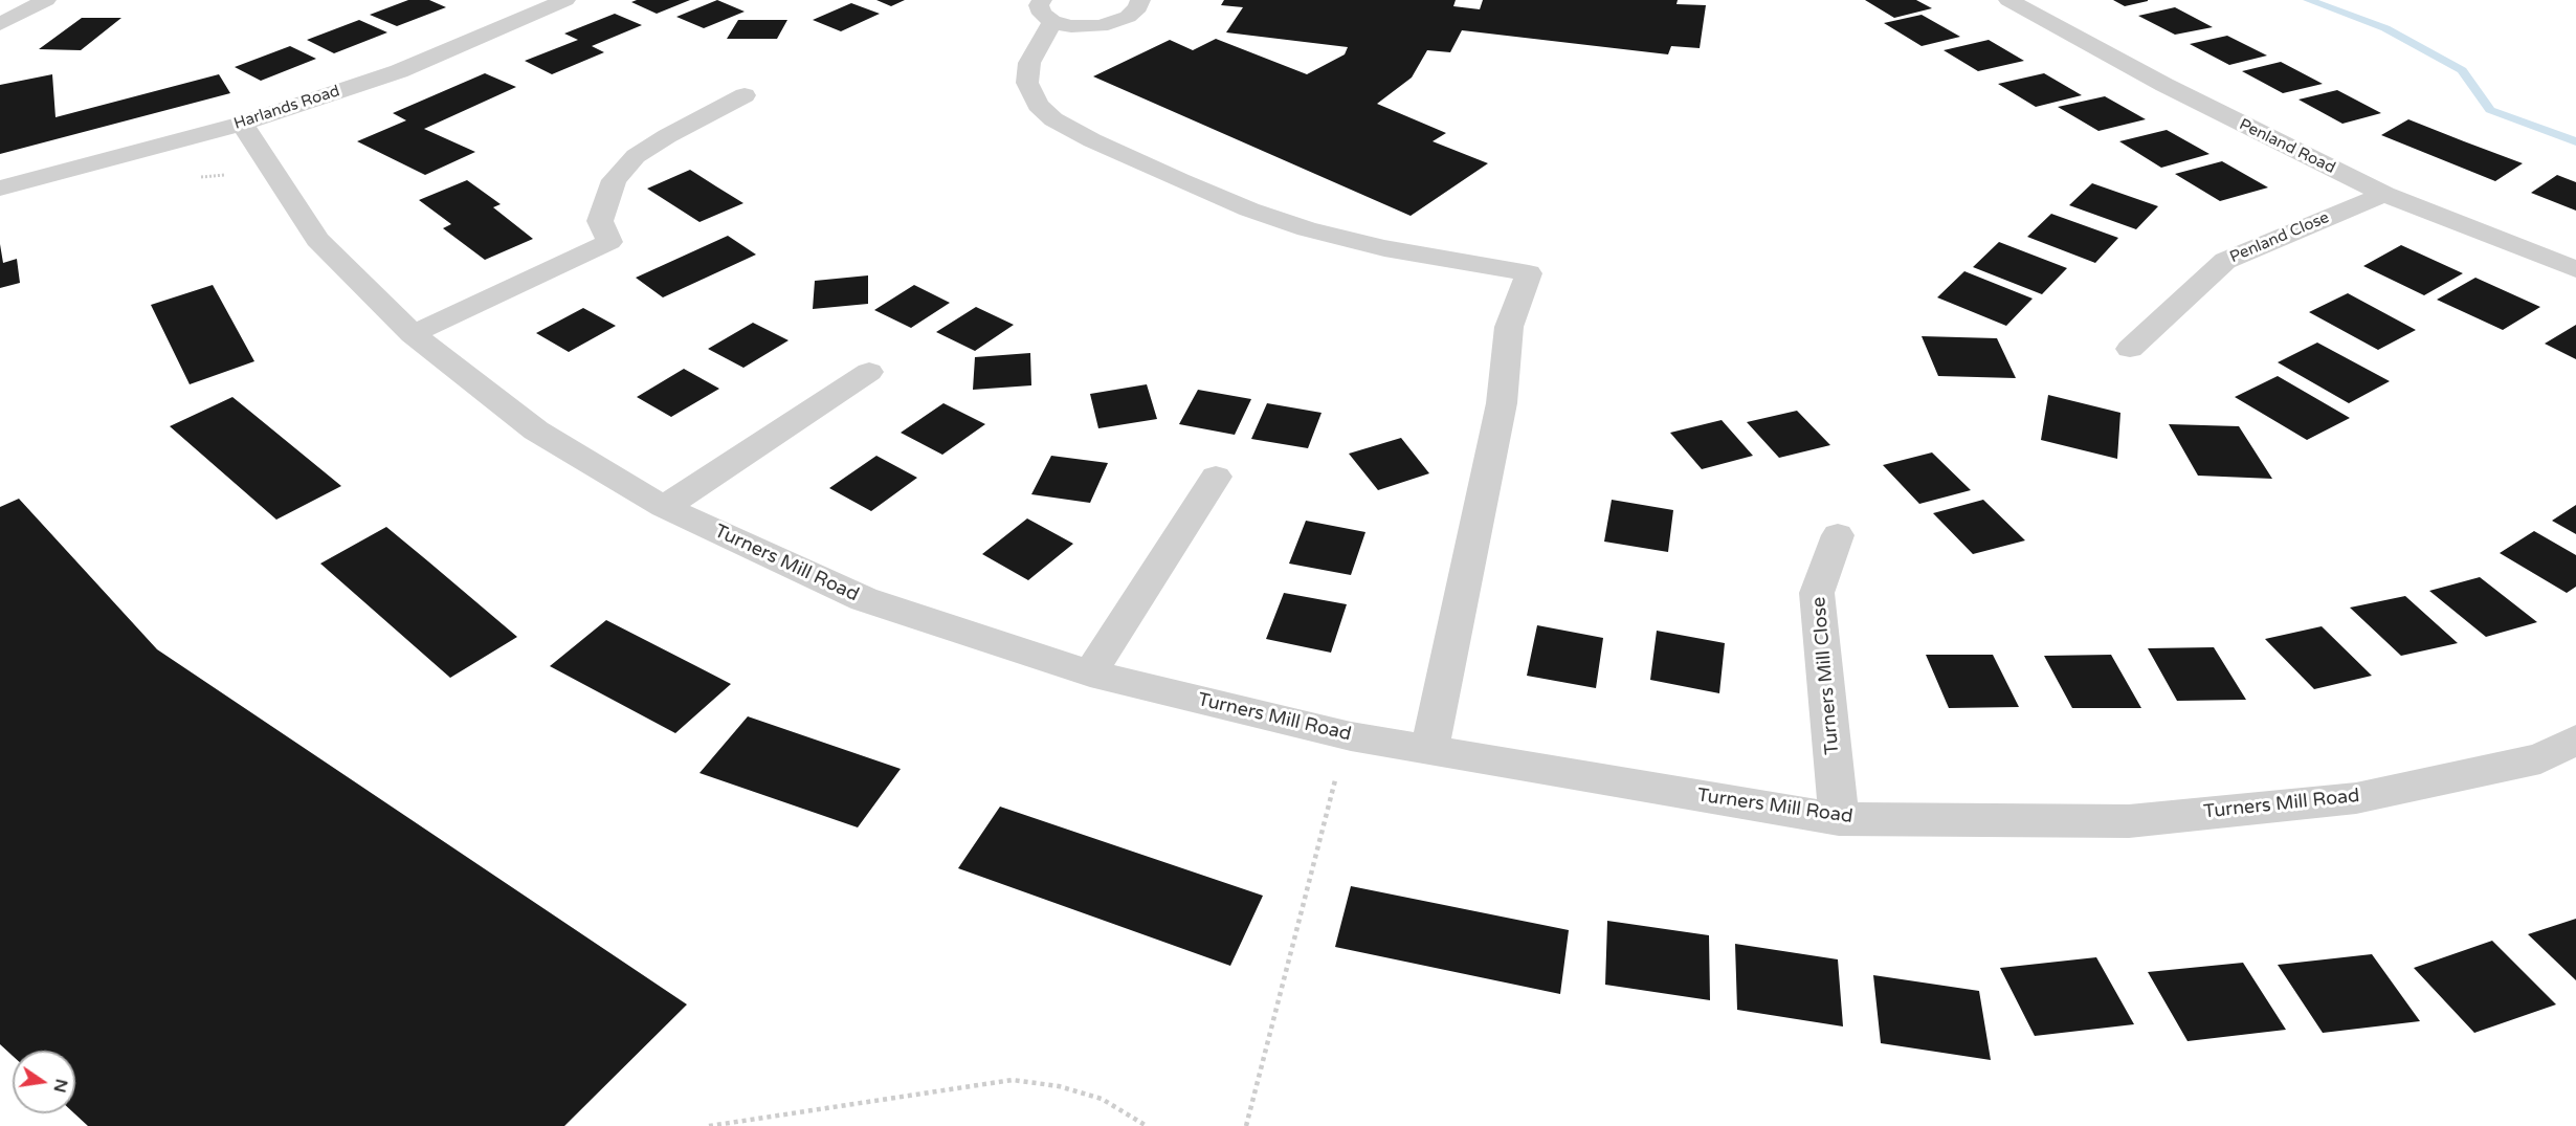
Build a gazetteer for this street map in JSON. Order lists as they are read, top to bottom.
{
  "streets": {
    "street": [
      "Harlands Road",
      "Penland Road",
      "Penland Close",
      "Turners Mill Road",
      "Turners Mill Close"
    ]
  },
  "crossings": [
    ["Harlands Road", "Turners Mill Road"],
    ["Penland Road", "Penland Close"],
    ["Turners Mill Road", "Turners Mill Close"]
  ],
  "north": "right"
}
